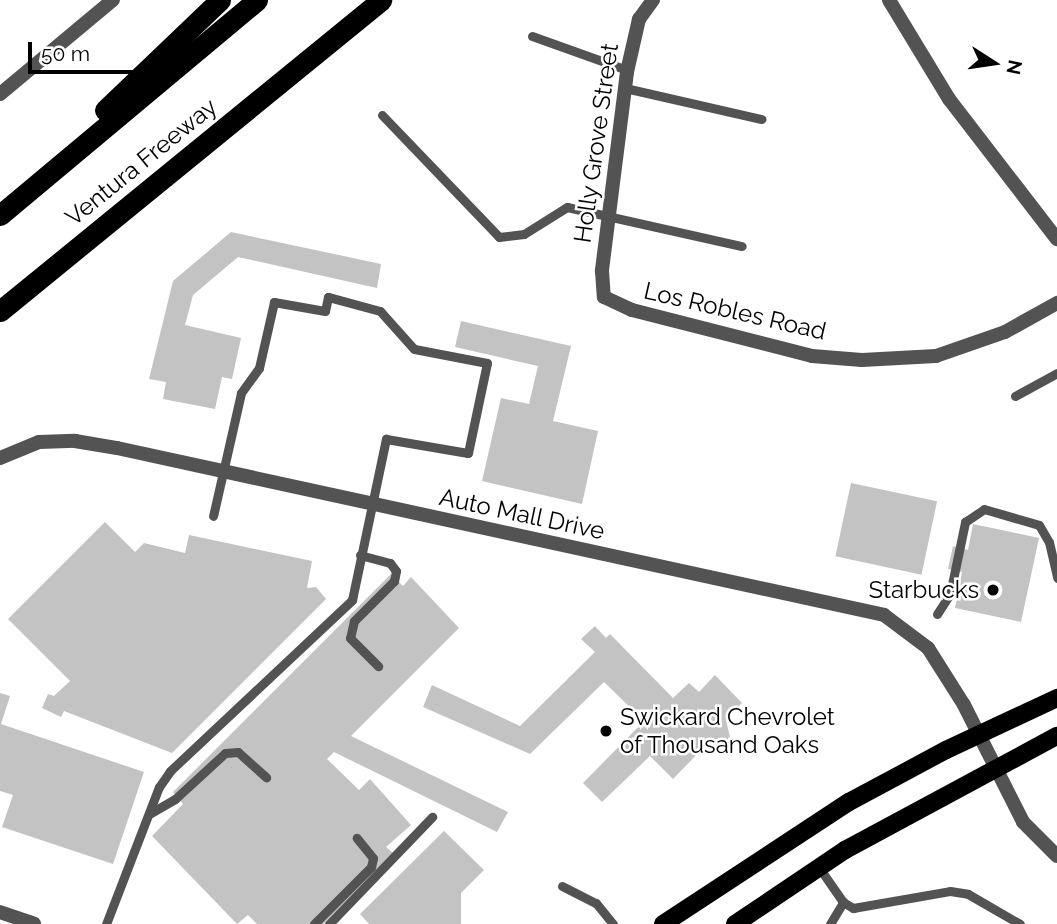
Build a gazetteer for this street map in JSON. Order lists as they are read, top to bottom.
{
  "streets": {
    "highway": ["Ventura Freeway"],
    "street": ["Holly Grove Street", "Los Robles Road", "Auto Mall Drive"]
  },
  "crossings": [
    ["Holly Grove Street", "Los Robles Road"]
  ],
  "places": ["Starbucks", "Swickard Chevrolet of Thousand Oaks"],
  "scale_bar": "50 m",
  "north": "right"
}
